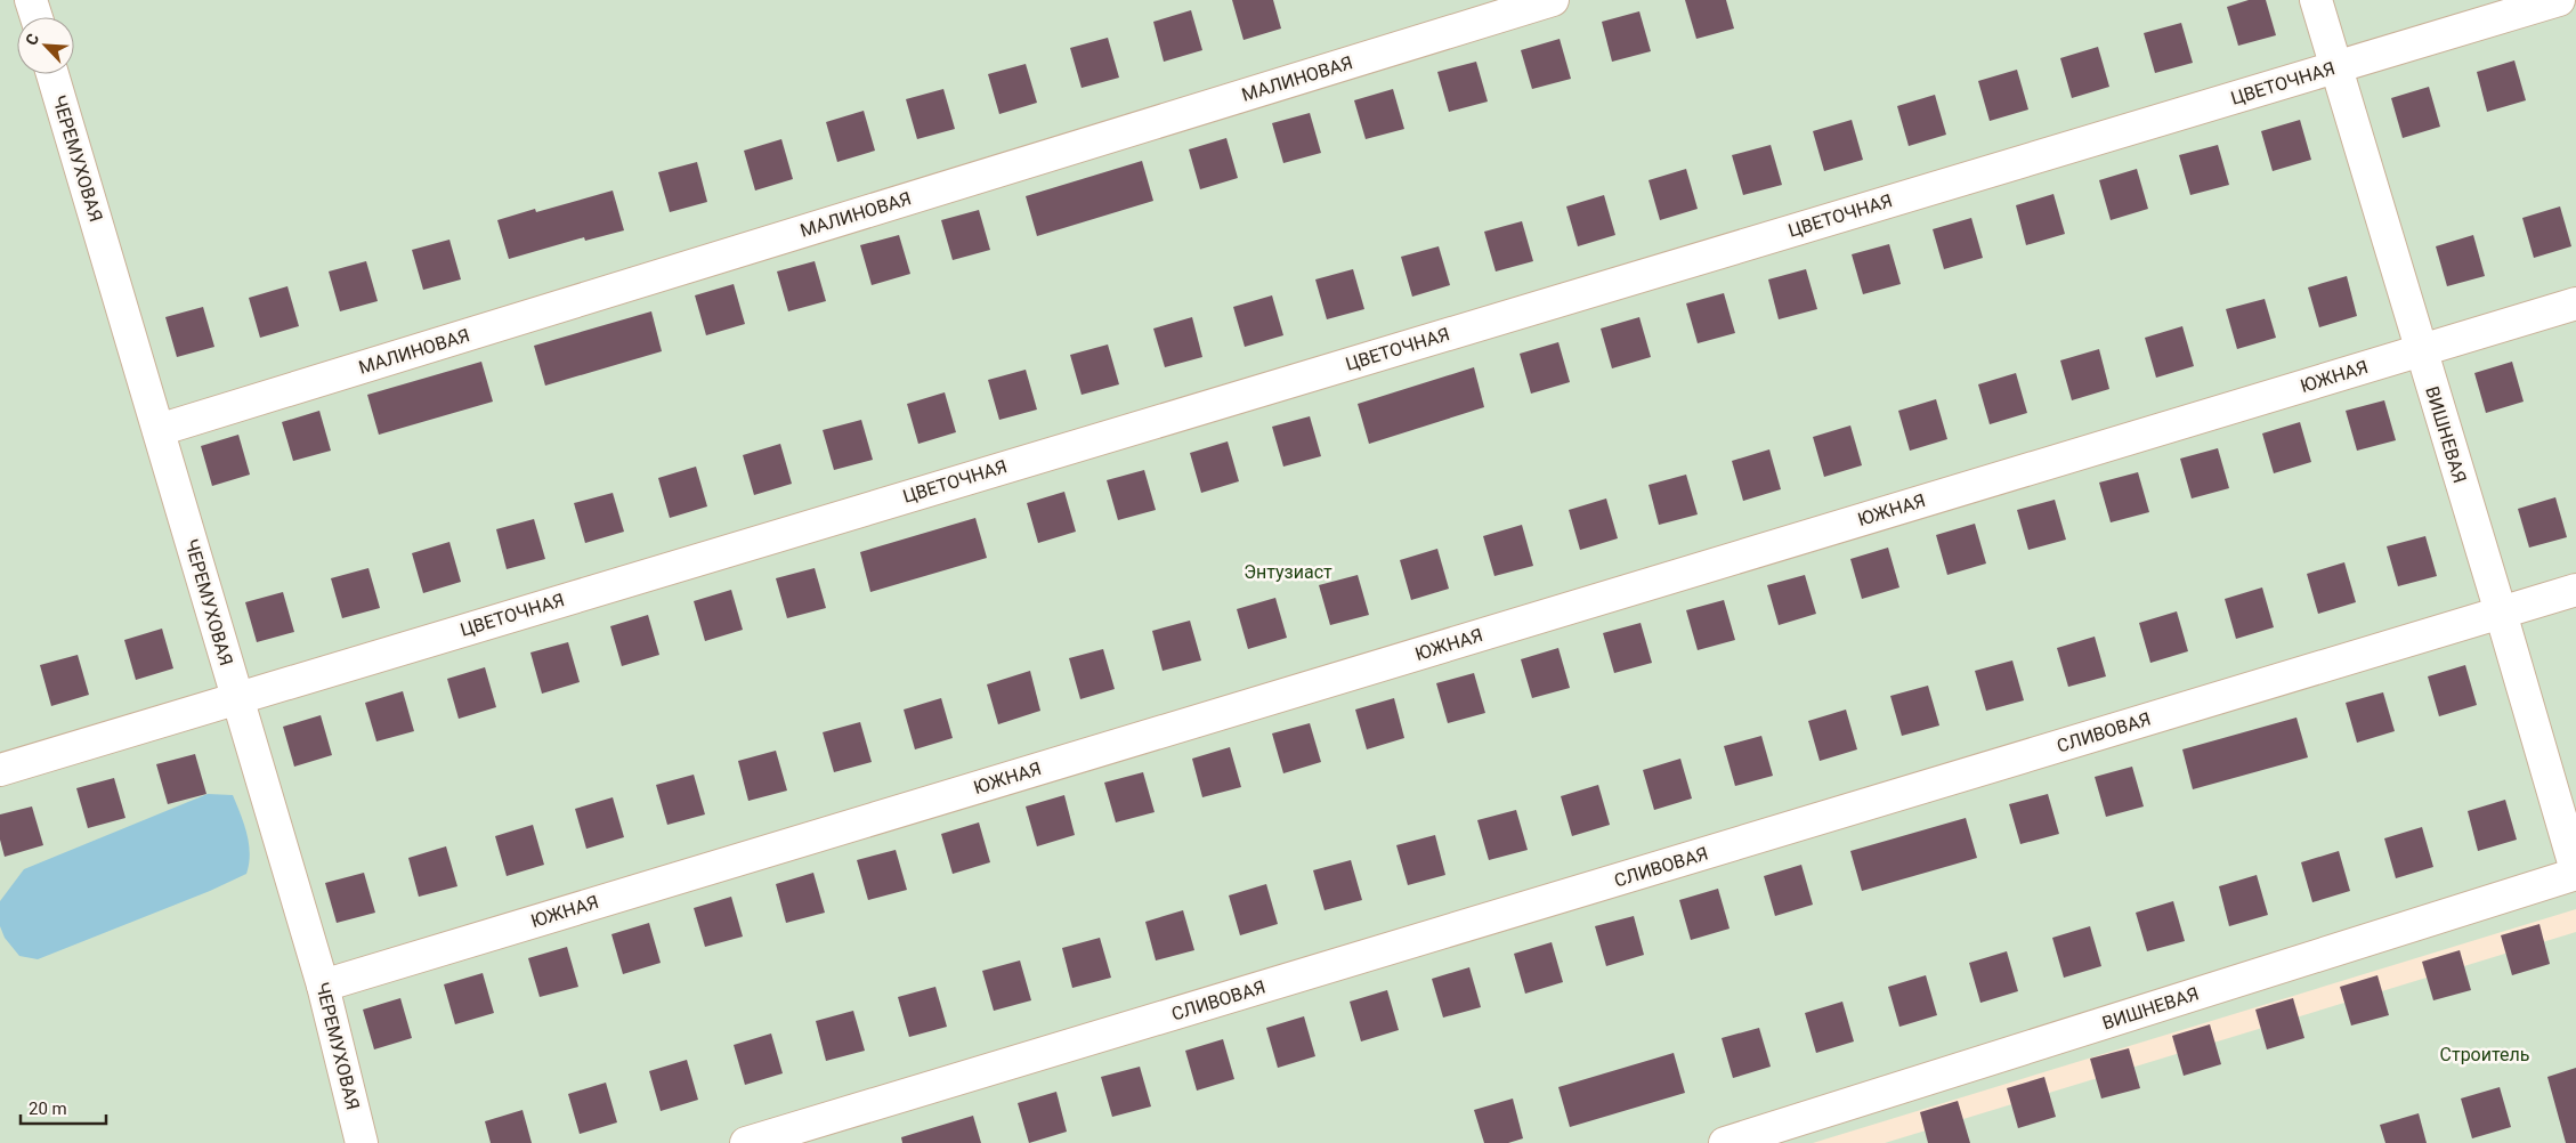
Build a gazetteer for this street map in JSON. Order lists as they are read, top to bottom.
{
  "streets": {
    "street": [
      "МАЛИНОВАЯ",
      "ЦВЕТОЧНАЯ",
      "ЧЕРЕМУХОВАЯ",
      "ЮЖНАЯ",
      "ВИШНЕВАЯ",
      "СЛИВОВАЯ"
    ]
  },
  "crossings": [
    ["МАЛИНОВАЯ", "ЧЕРЕМУХОВАЯ"],
    ["ЦВЕТОЧНАЯ", "ЧЕРЕМУХОВАЯ"],
    ["ЦВЕТОЧНАЯ", "ВИШНЕВАЯ"],
    ["ЧЕРЕМУХОВАЯ", "ЮЖНАЯ"],
    ["ЮЖНАЯ", "ВИШНЕВАЯ"],
    ["ВИШНЕВАЯ", "СЛИВОВАЯ"]
  ],
  "parks": ["Энтузиаст", "Строитель"],
  "scale_bar": "20 m",
  "north": "top left"
}
